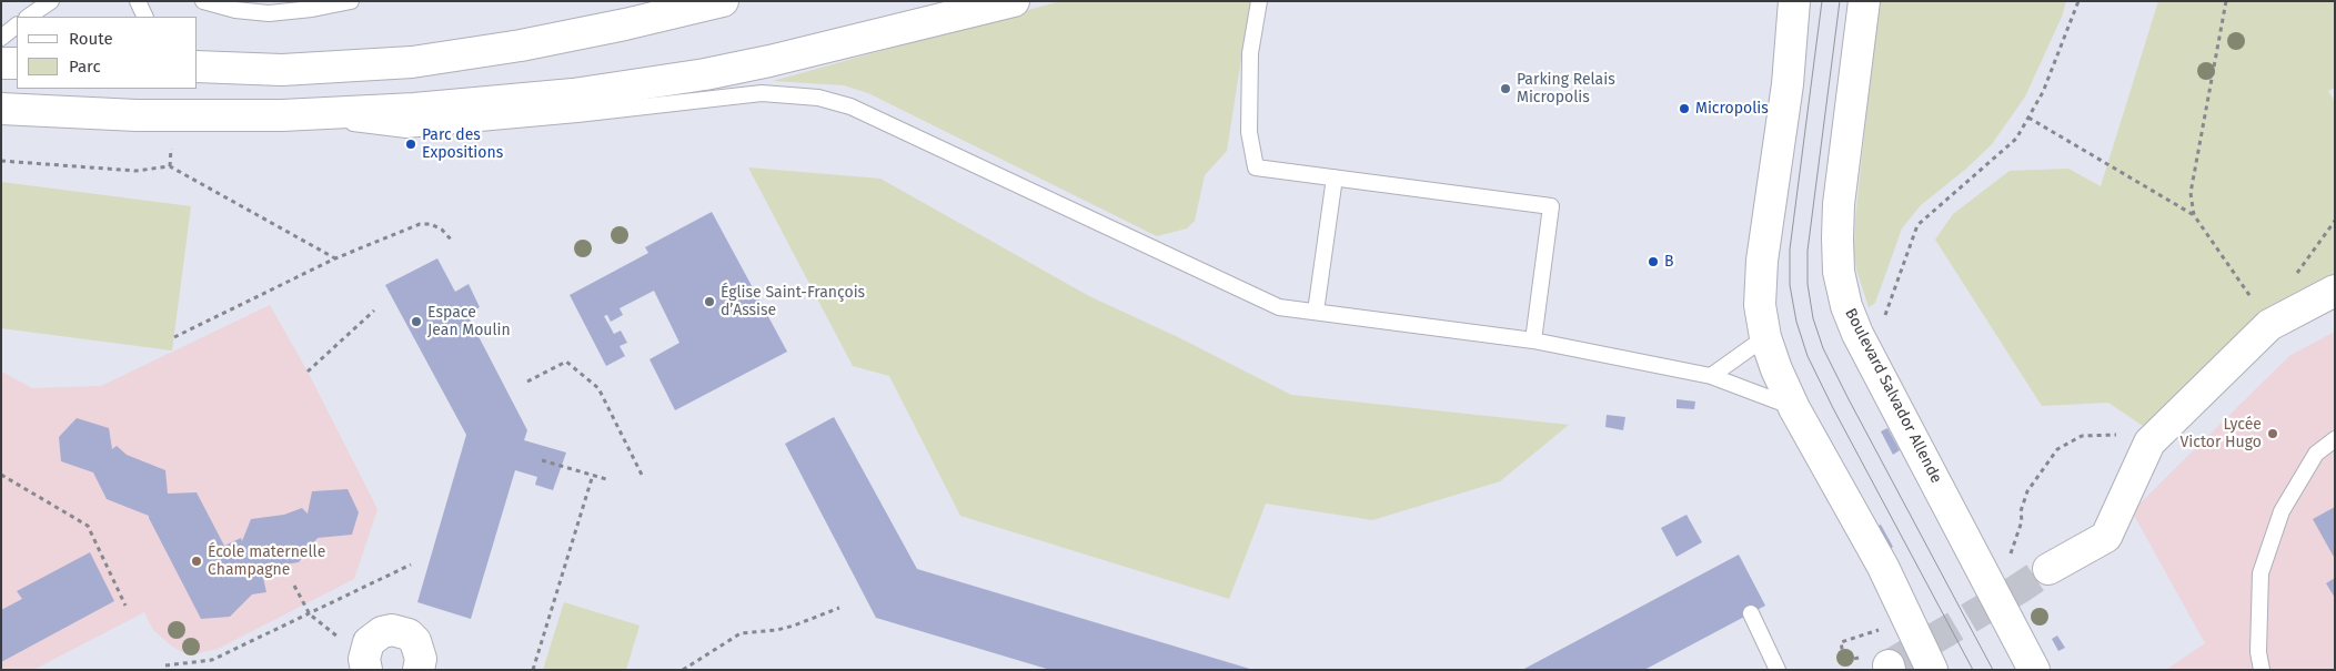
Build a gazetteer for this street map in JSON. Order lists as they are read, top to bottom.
{
  "streets": {
    "street": ["Boulevard Salvador Allende"]
  },
  "places": [
    "Parking Relais Micropolis",
    "Micropolis",
    "Parc des Expositions",
    "B",
    "Église Saint-François d’Assise",
    "Espace Jean Moulin",
    "Lycée Victor Hugo",
    "École maternelle Champagne"
  ],
  "legend": ["Route", "Parc"]
}
